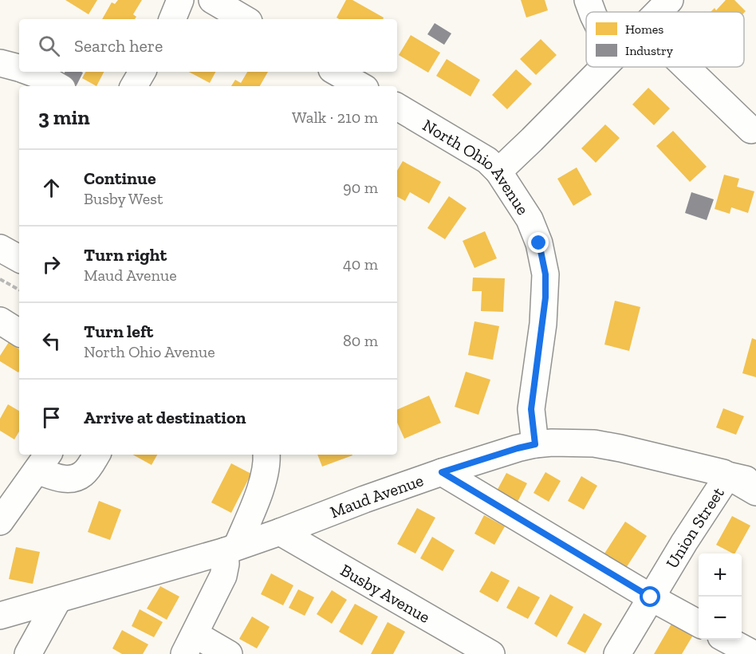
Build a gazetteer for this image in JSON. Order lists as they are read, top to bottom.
{
  "streets": {
    "street": [
      "North Ohio Avenue",
      "Maud Avenue",
      "Union Street",
      "Busby Avenue"
    ]
  },
  "crossings": [
    ["North Ohio Avenue", "Maud Avenue"],
    ["Maud Avenue", "Union Street"],
    ["Maud Avenue", "Busby Avenue"]
  ],
  "legend": ["Homes", "Industry"],
  "page": {
    "search": "Search here",
    "heading": ["3 min", "Walk · 210 m"],
    "list": [
      ["Continue", "Busby West", "90 m"],
      ["Turn right", "Maud Avenue", "40 m"],
      ["Turn left", "North Ohio Avenue", "80 m"],
      "Arrive at destination"
    ],
    "map_buttons": ["+", "−"]
  }
}
